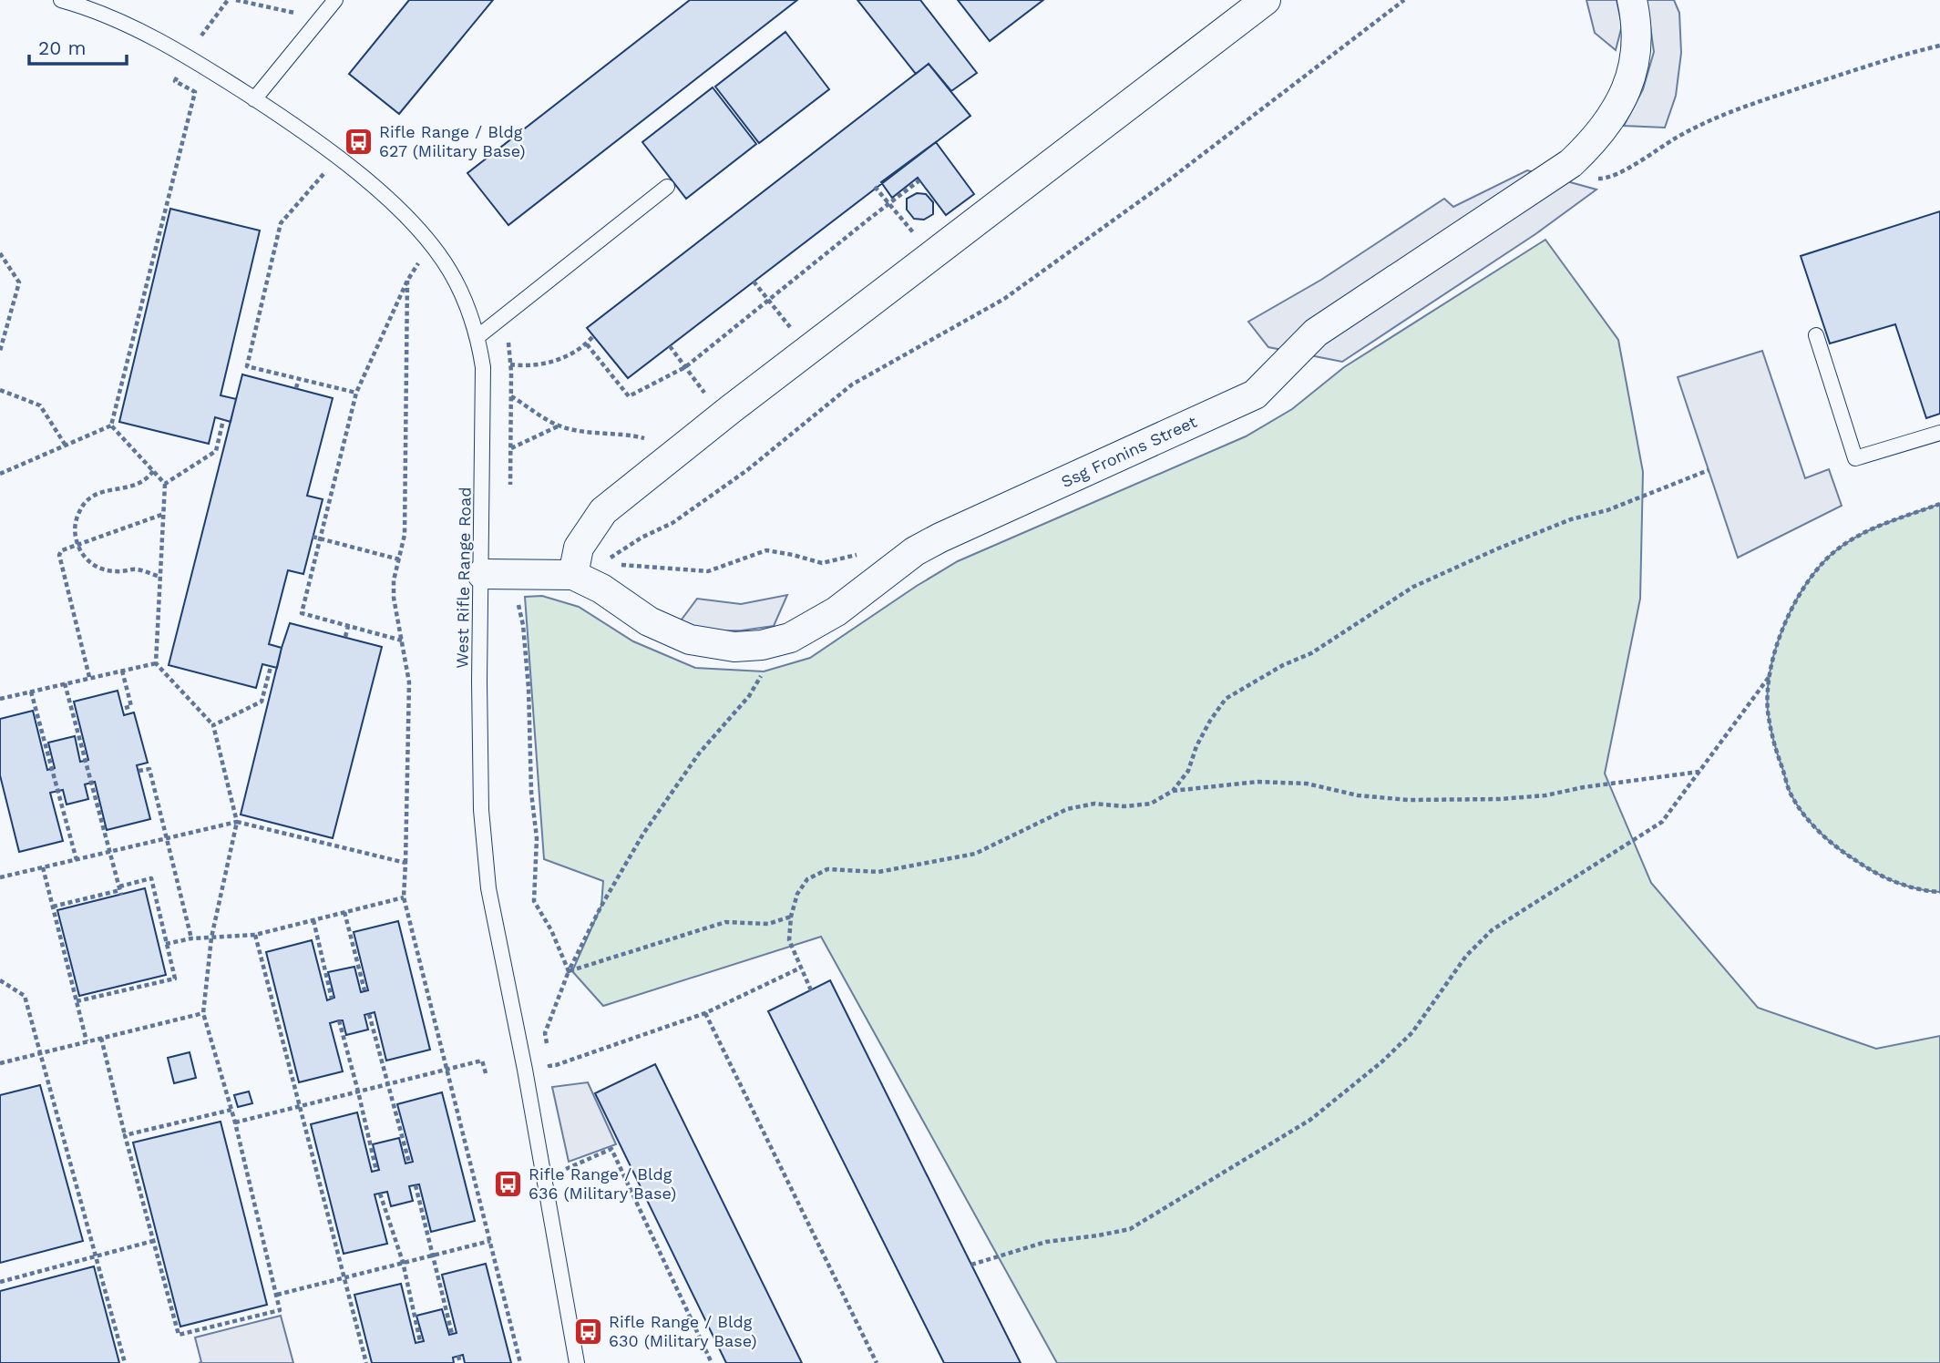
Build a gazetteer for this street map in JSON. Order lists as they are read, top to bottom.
{
  "streets": {
    "street": ["Ssg Fronins Street"],
    "lane": ["West Rifle Range Road"]
  },
  "crossings": [
    ["Ssg Fronins Street", "West Rifle Range Road"]
  ],
  "places": {
    "bus stop": ["Rifle Range / Bldg 627 (Military Base)", "Rifle Range / Bldg 636 (Military Base)", "Rifle Range / Bldg 630 (Military Base)"]
  },
  "scale_bar": "20 m"
}
